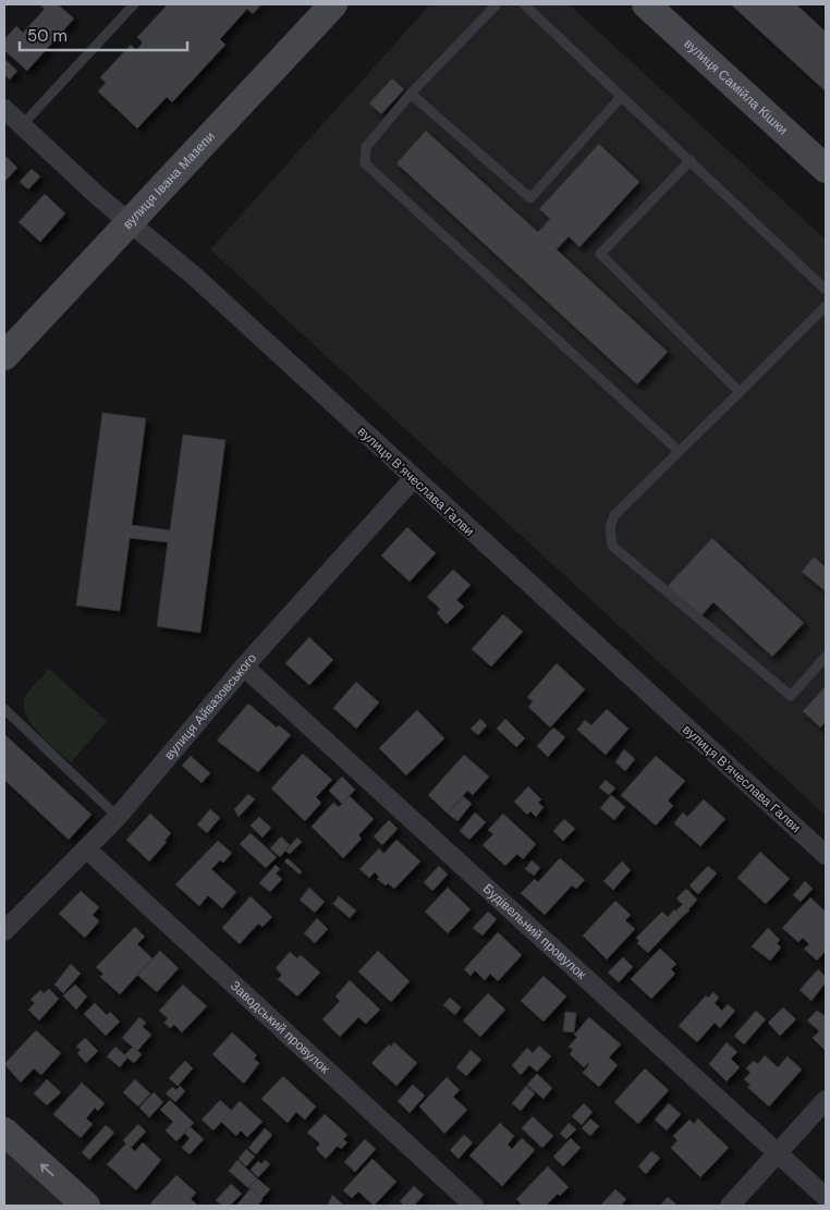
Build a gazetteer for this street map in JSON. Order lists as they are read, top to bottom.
{
  "streets": {
    "street": [
      "вулиця Самійла Кішки",
      "вулиця Івана Мазепи",
      "вулиця Вʼячеслава Галви",
      "вулиця Айвазовського",
      "Будівельний провулок",
      "Заводський провулок"
    ]
  },
  "crossings": [
    ["вулиця Івана Мазепи", "вулиця Вʼячеслава Галви"],
    ["вулиця Вʼячеслава Галви", "вулиця Айвазовського"],
    ["вулиця Айвазовського", "Будівельний провулок"],
    ["вулиця Айвазовського", "Заводський провулок"]
  ],
  "scale_bar": "50 m"
}
